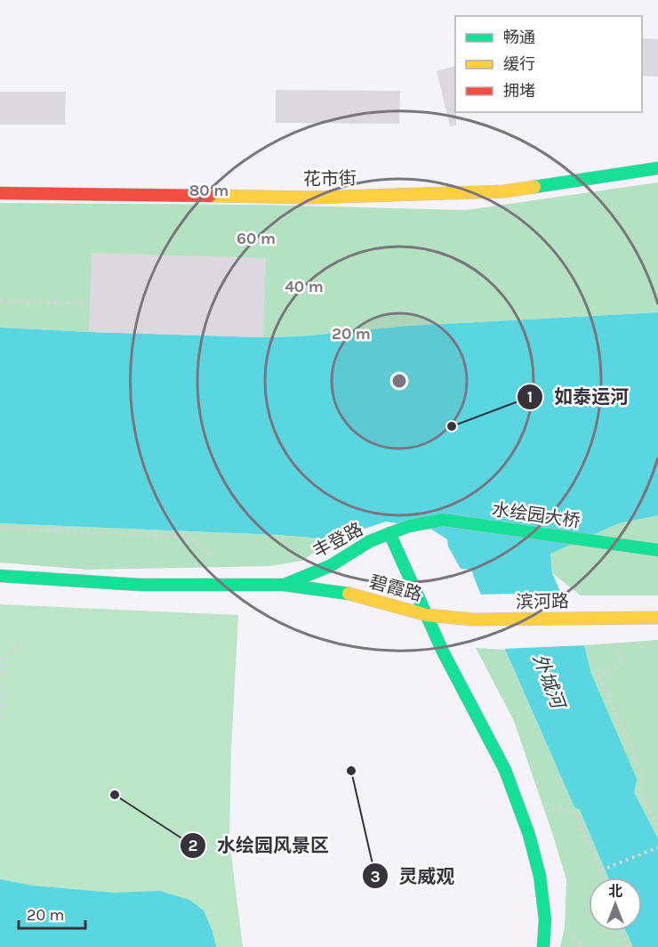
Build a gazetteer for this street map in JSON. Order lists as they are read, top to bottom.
{
  "streets": {
    "street": [
      "花市街",
      "水绘园大桥",
      "丰登路",
      "碧霞路",
      "滨河路"
    ]
  },
  "crossings": [
    ["水绘园大桥", "丰登路"],
    ["丰登路", "碧霞路"],
    ["碧霞路", "滨河路"]
  ],
  "water": ["外城河"],
  "places": ["如泰运河", "灵威观", "水绘园风景区"],
  "legend": ["畅通", "缓行", "拥堵"],
  "scale_bar": "20 m",
  "north": "top",
  "rings": [
    "80 m",
    "60 m",
    "40 m",
    "20 m"
  ]
}
